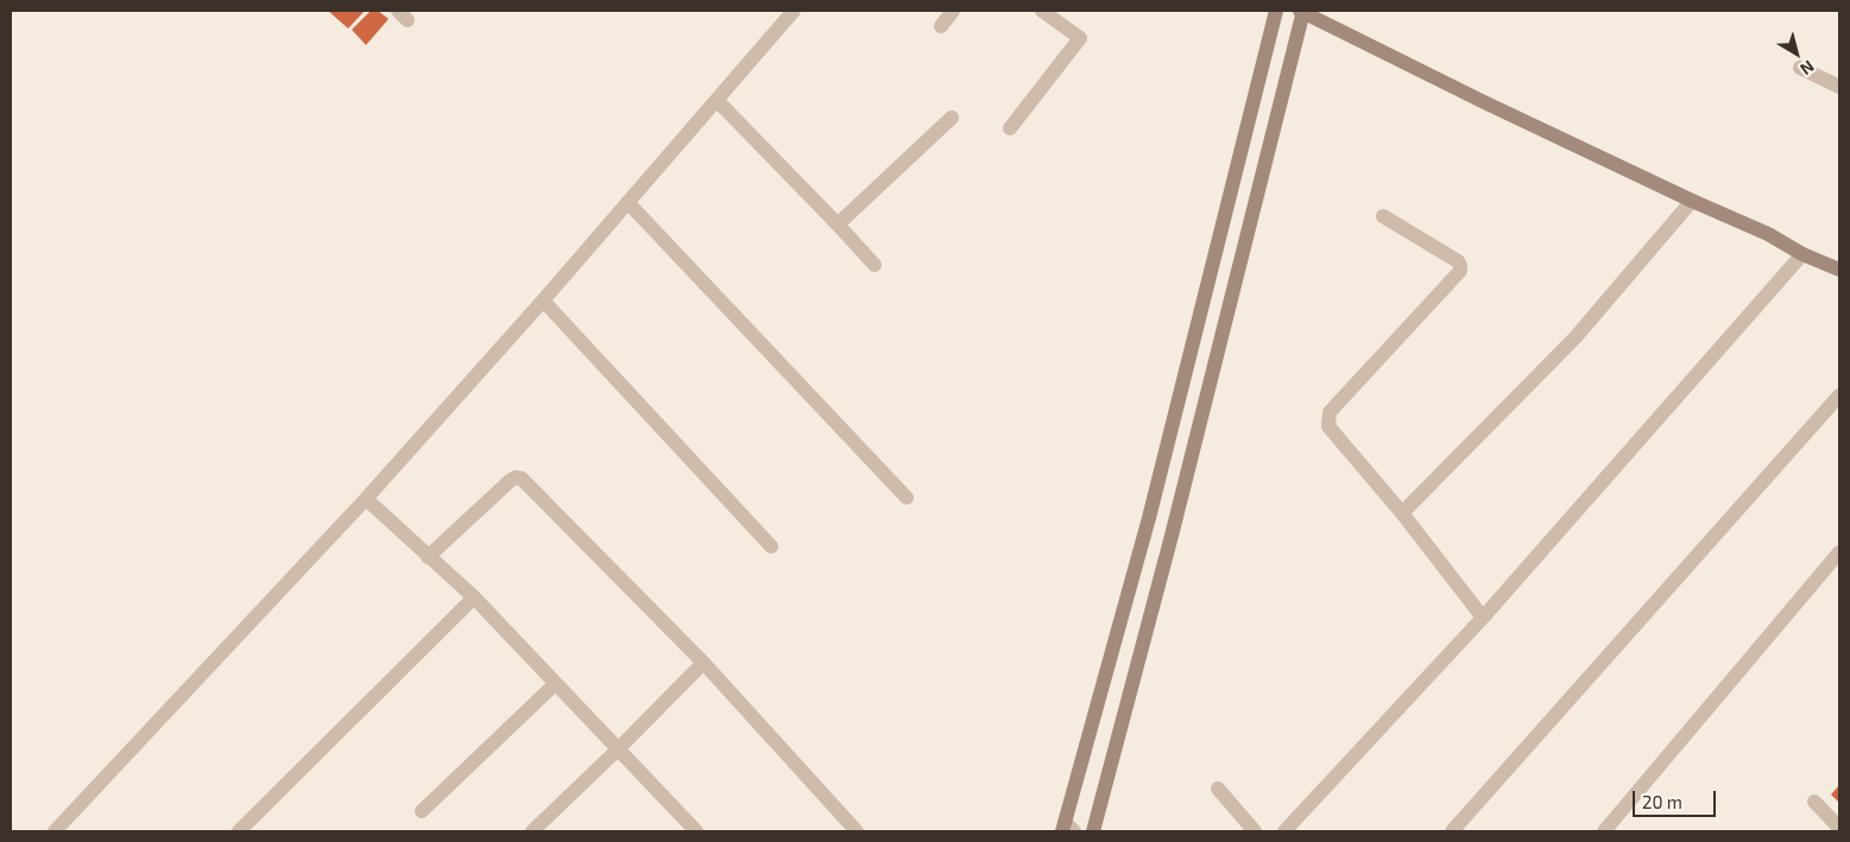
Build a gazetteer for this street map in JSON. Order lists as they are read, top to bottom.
{
  "scale_bar": "20 m",
  "north": "bottom right"
}
